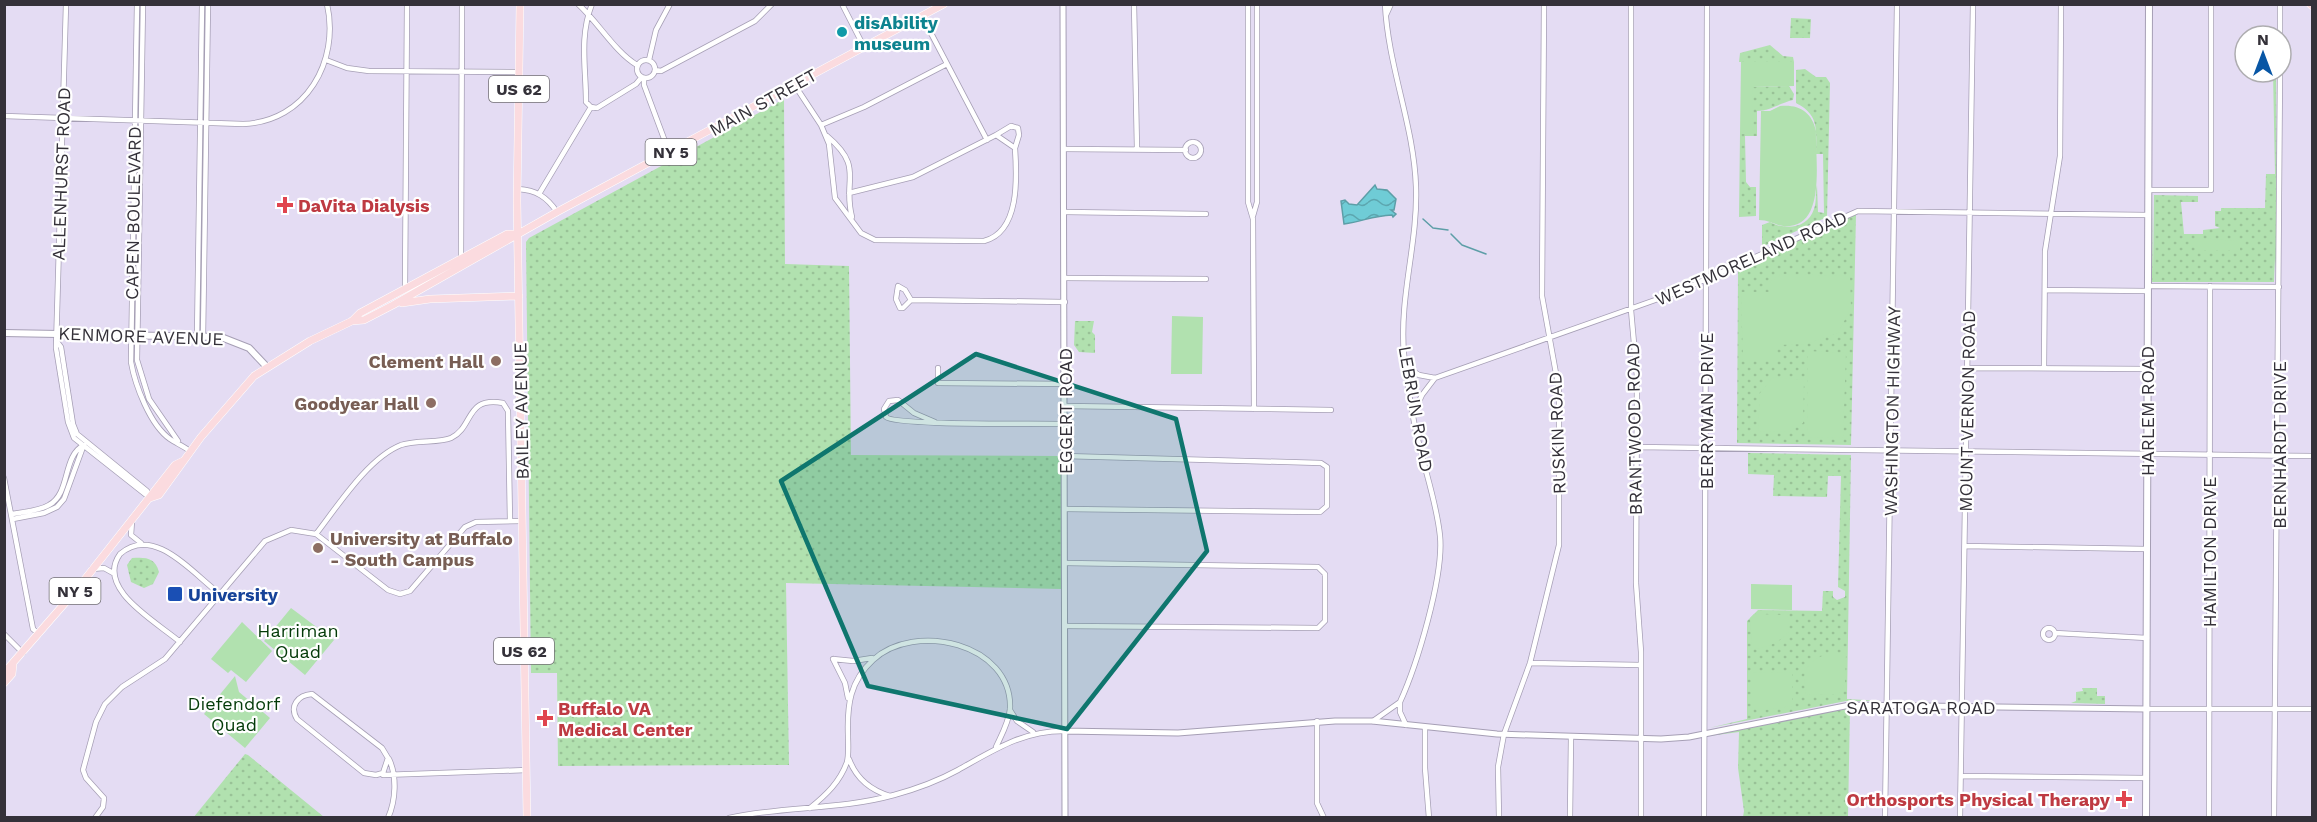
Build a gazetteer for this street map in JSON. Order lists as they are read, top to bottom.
{
  "streets": {
    "main road": [
      "US 62",
      "MAIN STREET",
      "NY 5",
      "KENMORE AVENUE",
      "BAILEY AVENUE",
      "HARLEM ROAD"
    ],
    "street": [
      "ALLENHURST ROAD",
      "CAPEN BOULEVARD",
      "WESTMORELAND ROAD",
      "LEBRUN ROAD",
      "EGGERT ROAD",
      "BERRYMAN DRIVE",
      "WASHINGTON HIGHWAY",
      "MOUNT VERNON ROAD",
      "BRANTWOOD ROAD",
      "RUSKIN ROAD",
      "BERNHARDT DRIVE",
      "HAMILTON DRIVE",
      "SARATOGA ROAD"
    ]
  },
  "crossings": [
    ["MAIN STREET", "NY 5"],
    ["MAIN STREET", "ALLENHURST ROAD"],
    ["MAIN STREET", "CAPEN BOULEVARD"],
    ["MAIN STREET", "KENMORE AVENUE"],
    ["MAIN STREET", "BAILEY AVENUE"],
    ["ALLENHURST ROAD", "KENMORE AVENUE"],
    ["CAPEN BOULEVARD", "KENMORE AVENUE"],
    ["WESTMORELAND ROAD", "BERRYMAN DRIVE"],
    ["WESTMORELAND ROAD", "WASHINGTON HIGHWAY"],
    ["WESTMORELAND ROAD", "MOUNT VERNON ROAD"],
    ["WESTMORELAND ROAD", "HARLEM ROAD"],
    ["WESTMORELAND ROAD", "BRANTWOOD ROAD"],
    ["WESTMORELAND ROAD", "RUSKIN ROAD"],
    ["BERRYMAN DRIVE", "SARATOGA ROAD"],
    ["WASHINGTON HIGHWAY", "SARATOGA ROAD"],
    ["MOUNT VERNON ROAD", "SARATOGA ROAD"],
    ["HARLEM ROAD", "SARATOGA ROAD"],
    ["BRANTWOOD ROAD", "SARATOGA ROAD"],
    ["RUSKIN ROAD", "SARATOGA ROAD"],
    ["BERNHARDT DRIVE", "SARATOGA ROAD"],
    ["HAMILTON DRIVE", "SARATOGA ROAD"]
  ],
  "parks": ["Harriman Quad", "Diefendorf Quad"],
  "places": {
    "other": [
      "disAbility museum",
      "Clement Hall",
      "Goodyear Hall",
      "University at Buffalo - South Campus"
    ],
    "health": ["DaVita Dialysis", "Buffalo VA Medical Center", "Orthosports Physical Therapy"],
    "transit": ["University"]
  },
  "north": "top"
}
